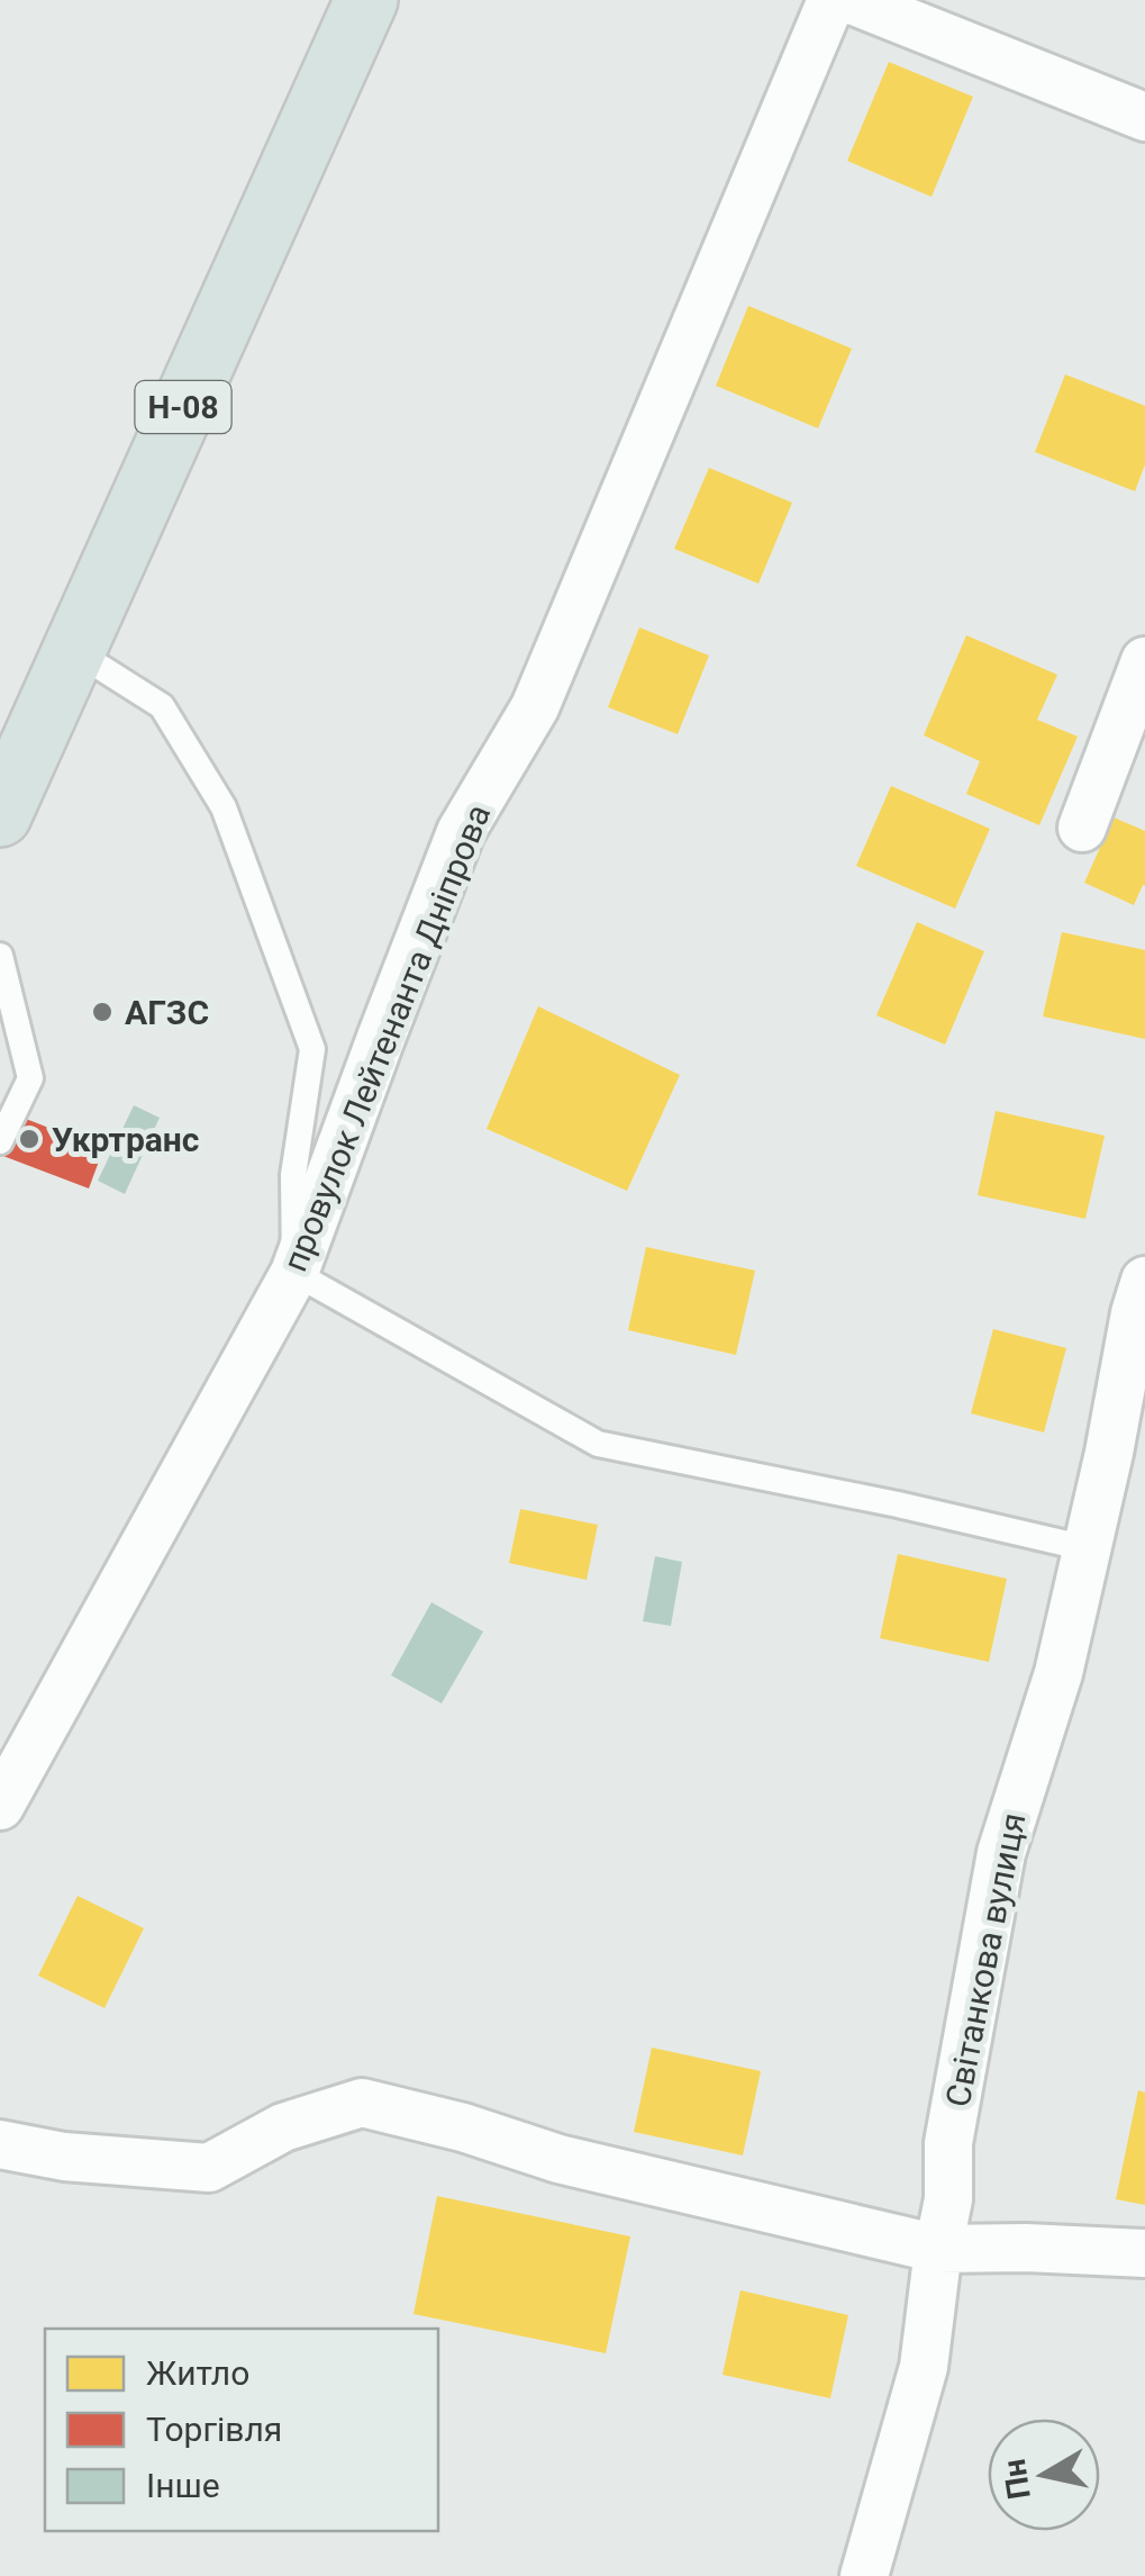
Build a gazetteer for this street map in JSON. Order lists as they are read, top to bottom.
{
  "streets": {
    "main road": ["Н-08"],
    "street": ["провулок Лейтенанта Дніпрова", "Світанкова вулиця"]
  },
  "places": ["АГЗС", "Укртранс"],
  "legend": ["Житло", "Торгівля", "Інше"],
  "north": "left"
}
